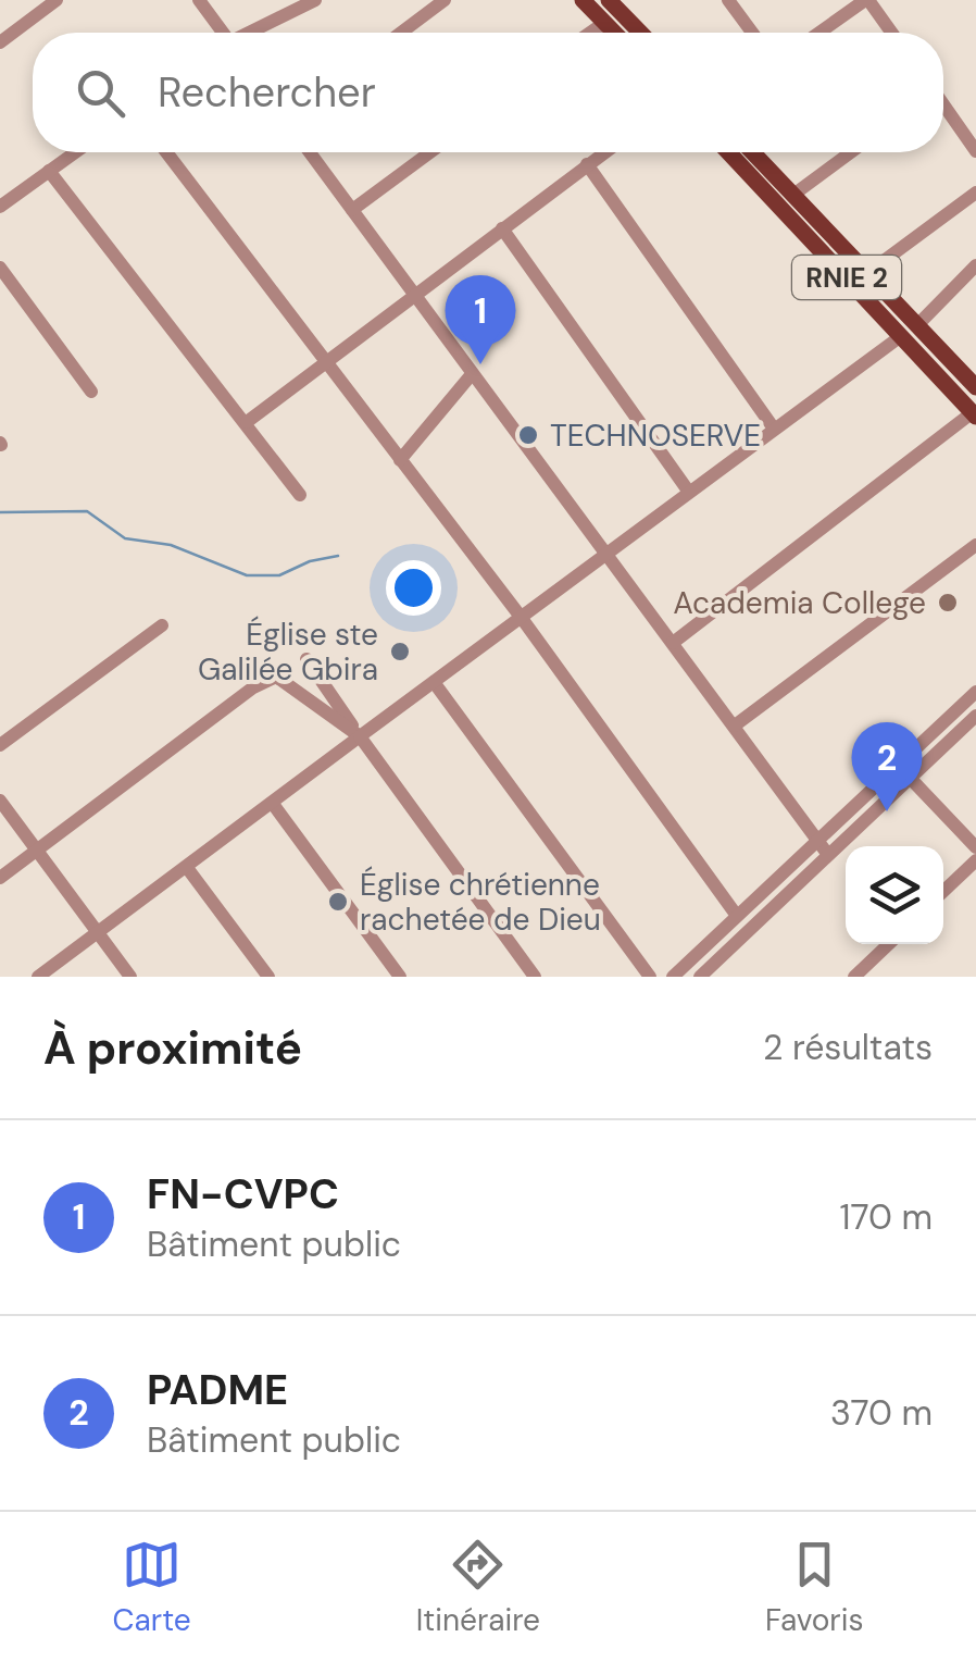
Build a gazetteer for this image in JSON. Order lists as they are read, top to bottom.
{
  "streets": {
    "main road": ["RNIE 2"]
  },
  "places": [
    "TECHNOSERVE",
    "Academia College",
    "Église ste Galilée Gbira",
    "Église chrétienne rachetée de Dieu"
  ],
  "page": {
    "search": "Rechercher",
    "pins": ["1", "2"],
    "heading": ["À proximité", "2 résultats"],
    "list": [
      {
        "mark": "1",
        "name": "FN-CVPC",
        "note": "Bâtiment public",
        "value": "170 m"
      },
      {
        "mark": "2",
        "name": "PADME",
        "note": "Bâtiment public",
        "value": "370 m"
      }
    ],
    "nav": ["Carte", "Itinéraire", "Favoris"]
  }
}
